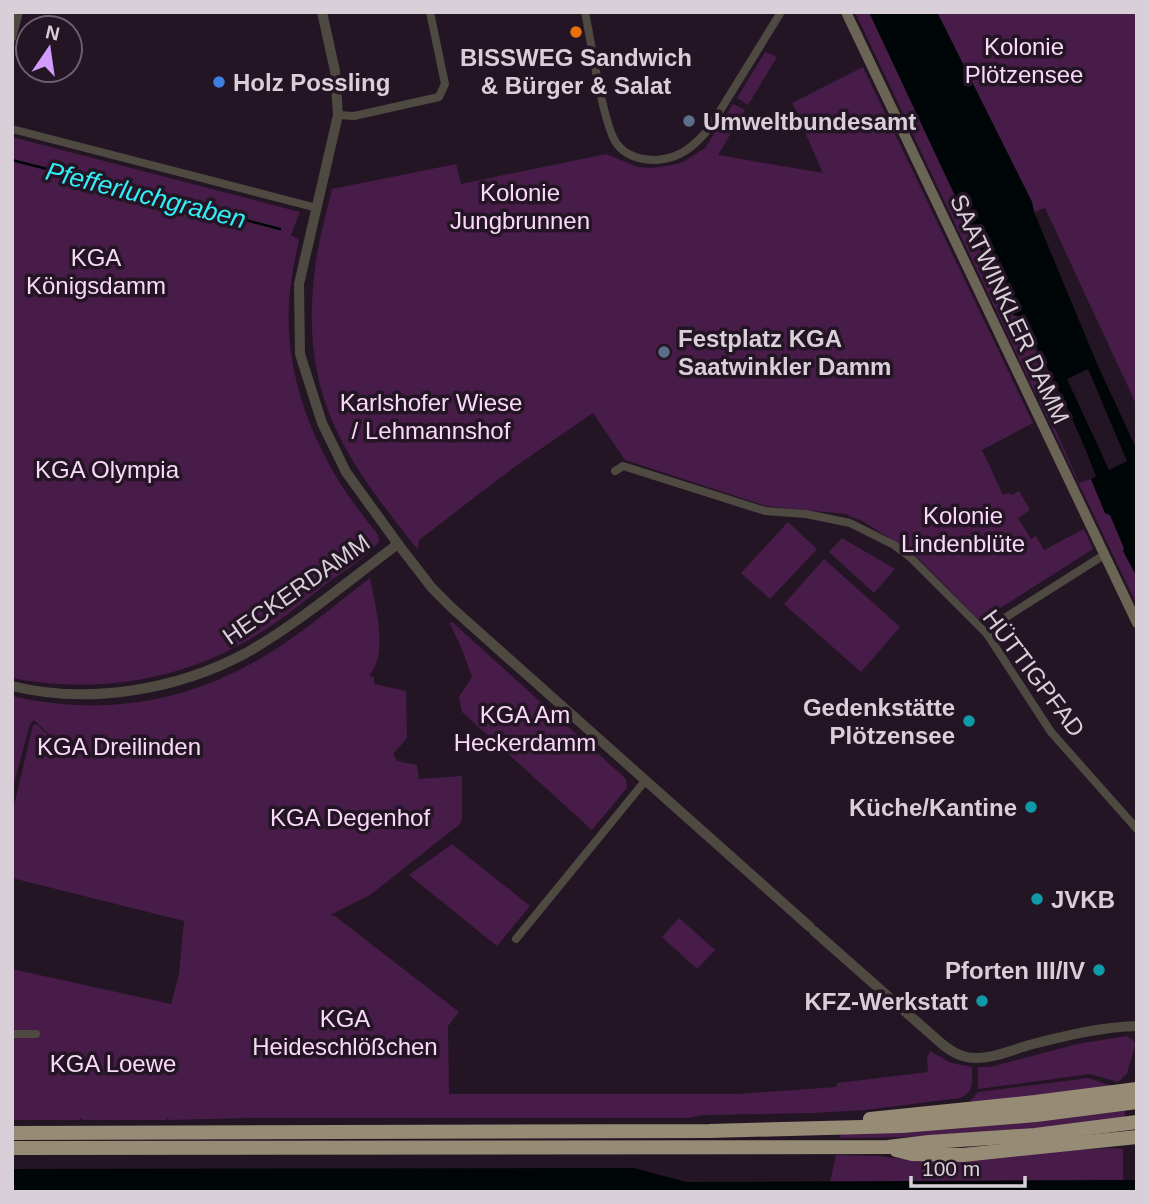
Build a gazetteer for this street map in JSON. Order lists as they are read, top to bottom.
{
  "streets": {
    "main road": ["SAATWINKLER DAMM"],
    "street": ["HECKERDAMM", "HÜTTIGPFAD"]
  },
  "water": ["Pfefferluchgraben"],
  "parks": [
    "Kolonie Plötzensee",
    "Kolonie Jungbrunnen",
    "KGA Königsdamm",
    "Karlshofer Wiese / Lehmannshof",
    "KGA Olympia",
    "Kolonie Lindenblüte",
    "KGA Am Heckerdamm",
    "KGA Dreilinden",
    "KGA Degenhof",
    "KGA Heideschlößchen",
    "KGA Loewe"
  ],
  "places": [
    "BISSWEG Sandwich & Bürger & Salat",
    "Holz Possling",
    "Umweltbundesamt",
    "Festplatz KGA Saatwinkler Damm",
    "Gedenkstätte Plötzensee",
    "Küche/Kantine",
    "JVKB",
    "Pforten III/IV",
    "KFZ-Werkstatt"
  ],
  "scale_bar": "100 m",
  "north": "top"
}
